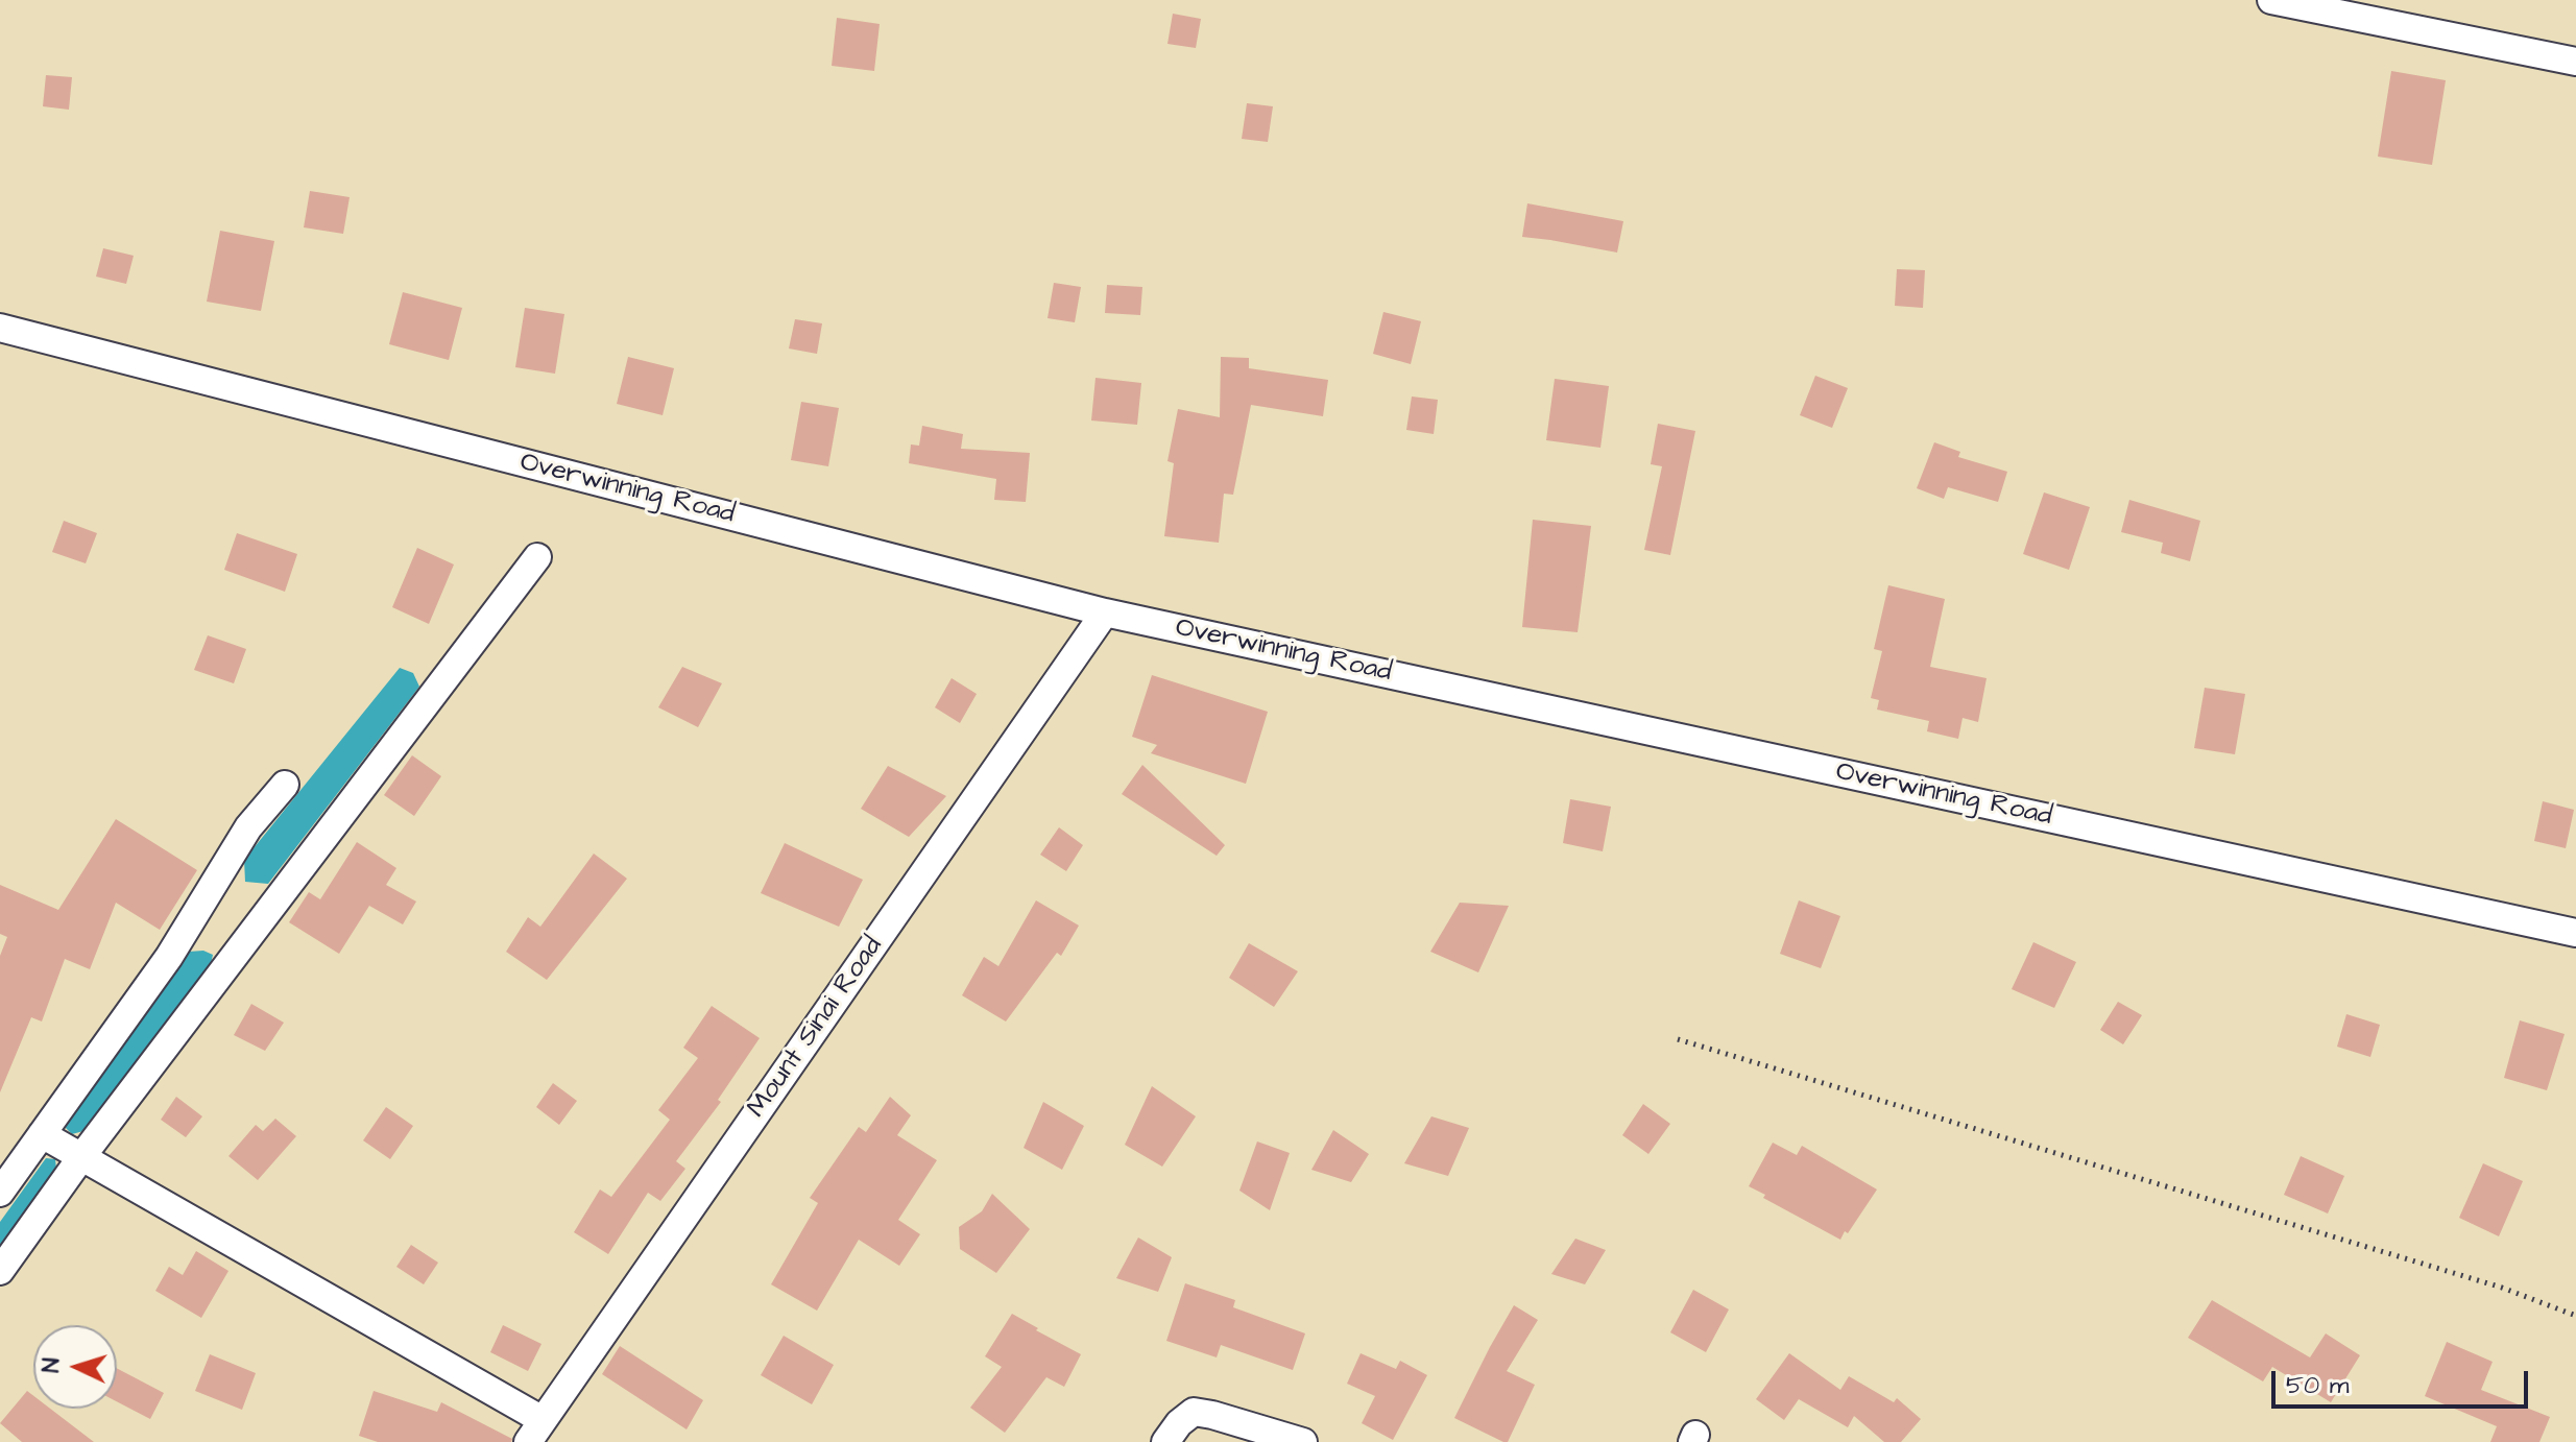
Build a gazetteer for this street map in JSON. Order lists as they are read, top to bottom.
{
  "streets": {
    "street": ["Overwinning Road", "Mount Sinai Road"]
  },
  "crossings": [
    ["Overwinning Road", "Mount Sinai Road"]
  ],
  "scale_bar": "50 m",
  "north": "left"
}
